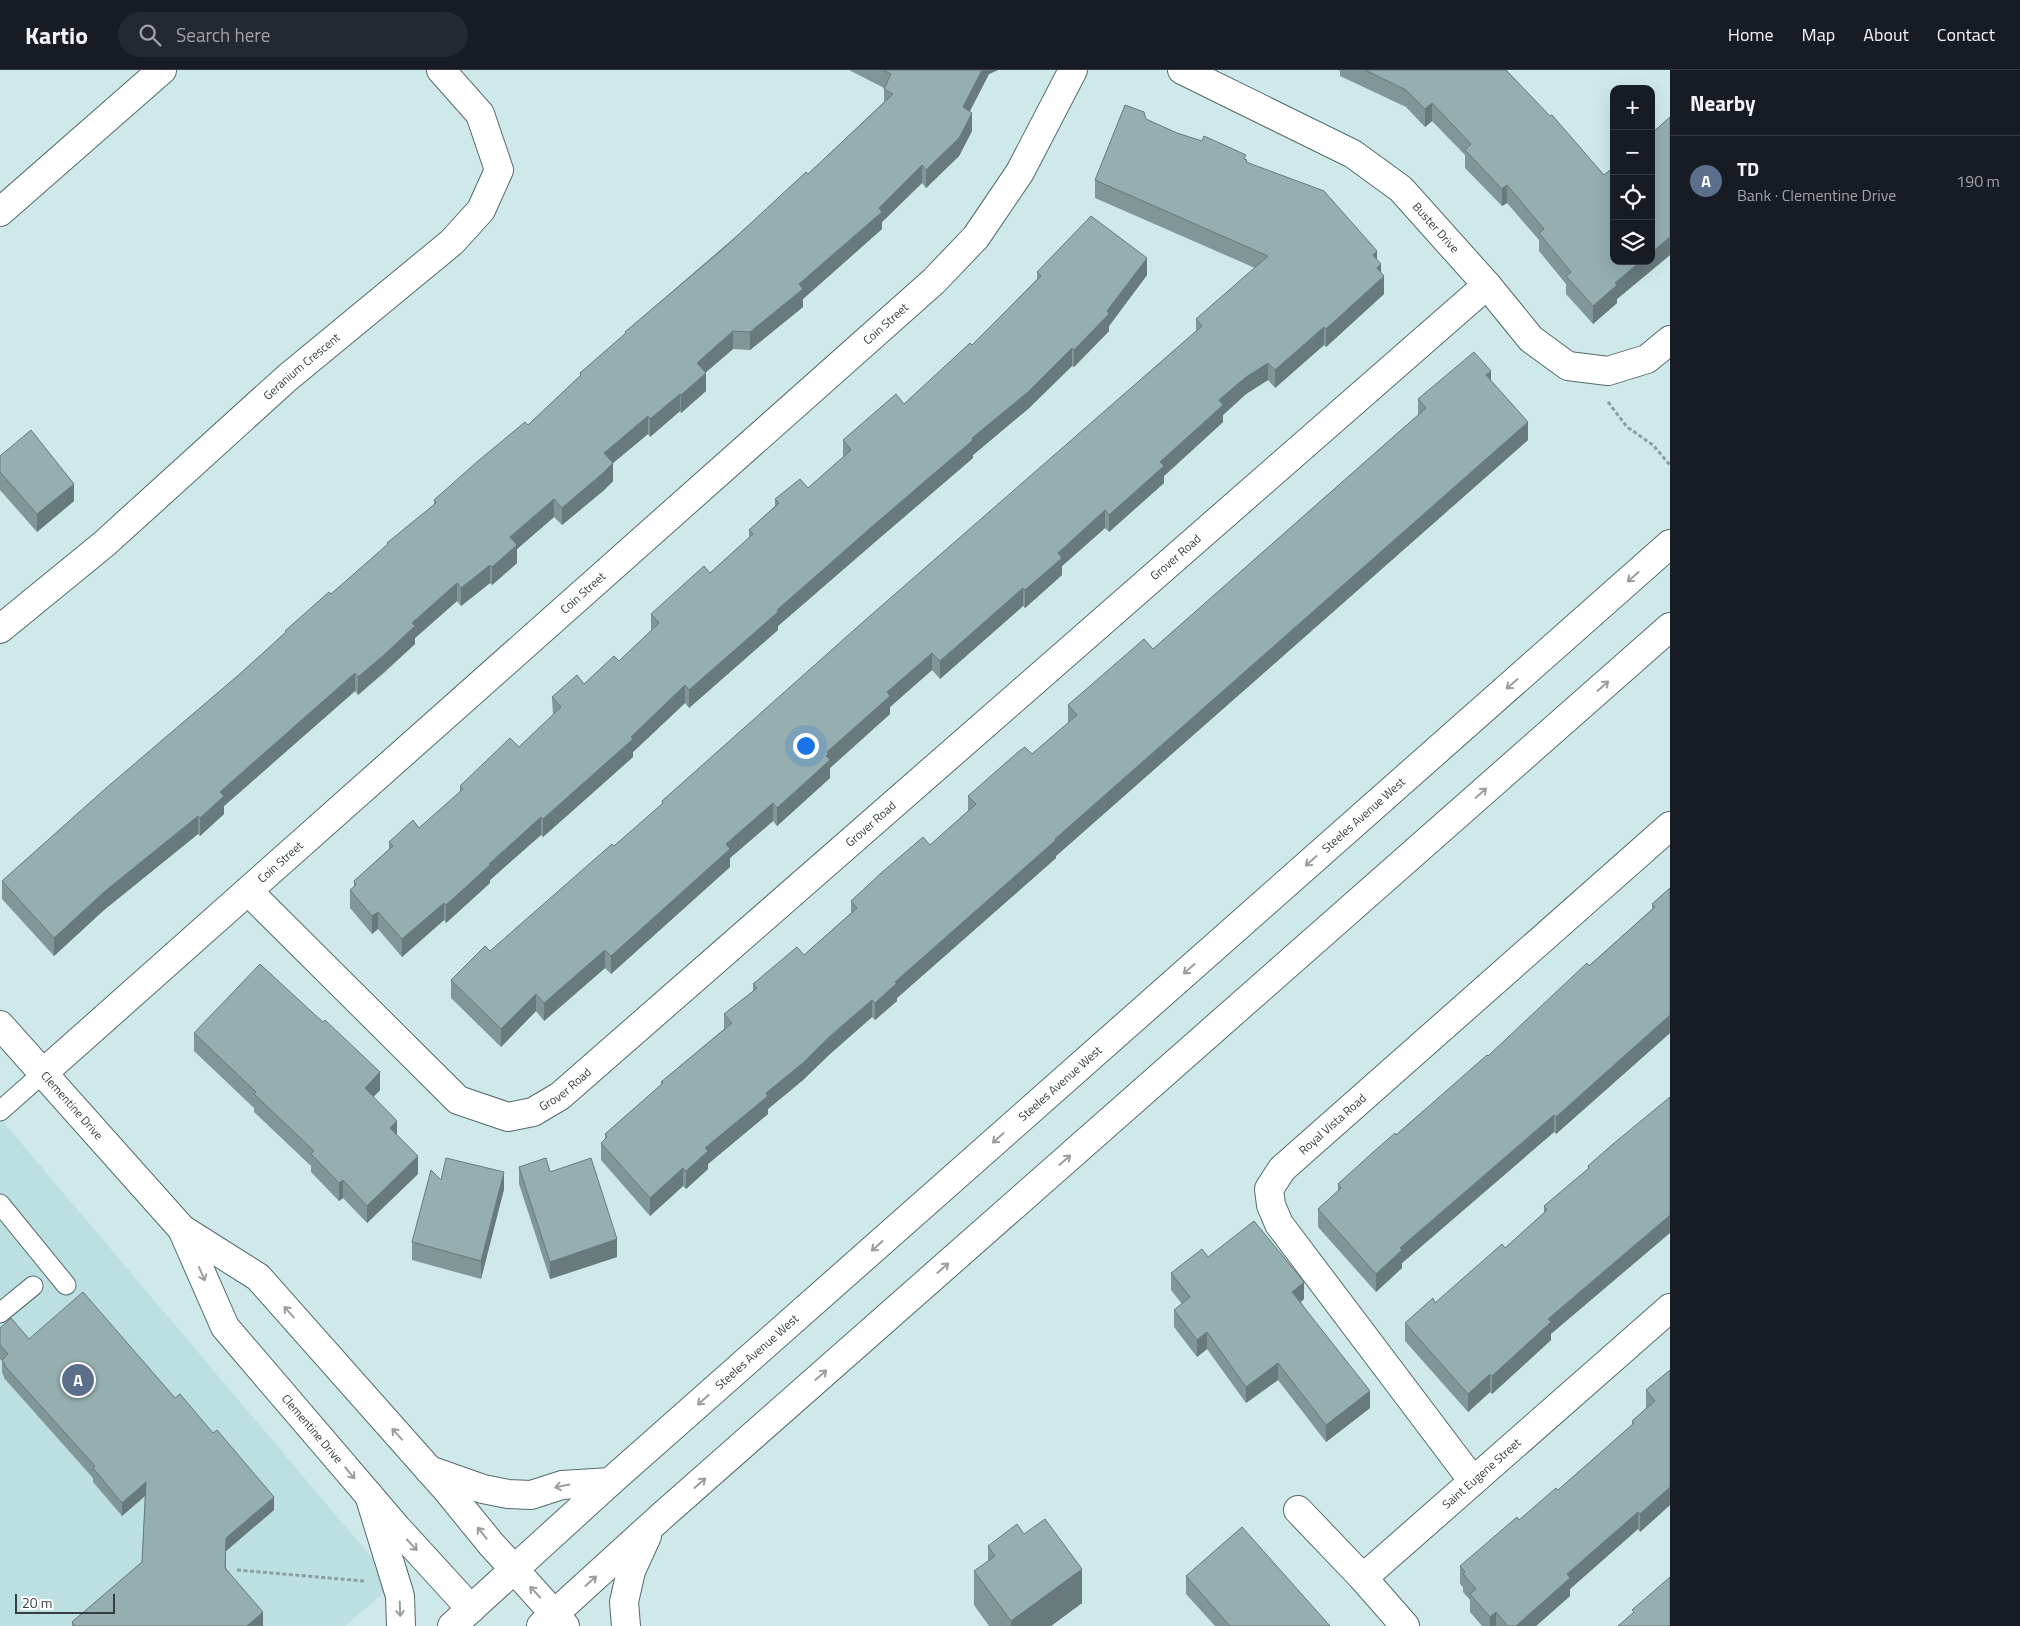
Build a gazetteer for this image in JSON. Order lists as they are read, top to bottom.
{
  "streets": {
    "street": [
      "Buster Drive",
      "Coin Street",
      "Geranium Crescent",
      "Grover Road",
      "Steeles Avenue West",
      "Clementine Drive",
      "Royal Vista Road",
      "Saint Eugene Street"
    ]
  },
  "crossings": [
    ["Buster Drive", "Grover Road"],
    ["Coin Street", "Grover Road"],
    ["Coin Street", "Clementine Drive"],
    ["Steeles Avenue West", "Clementine Drive"],
    ["Royal Vista Road", "Saint Eugene Street"]
  ],
  "scale_bar": "20 m",
  "page": {
    "header": "Kartio",
    "search": "Search here",
    "nav": [
      "Home",
      "Map",
      "About",
      "Contact"
    ],
    "heading": "Nearby",
    "map_buttons": ["+", "−"],
    "list": [
      {
        "mark": "A",
        "name": "TD",
        "note": "Bank · Clementine Drive",
        "value": "190 m"
      }
    ],
    "pins": "A",
    "scale": "20 m"
  }
}
